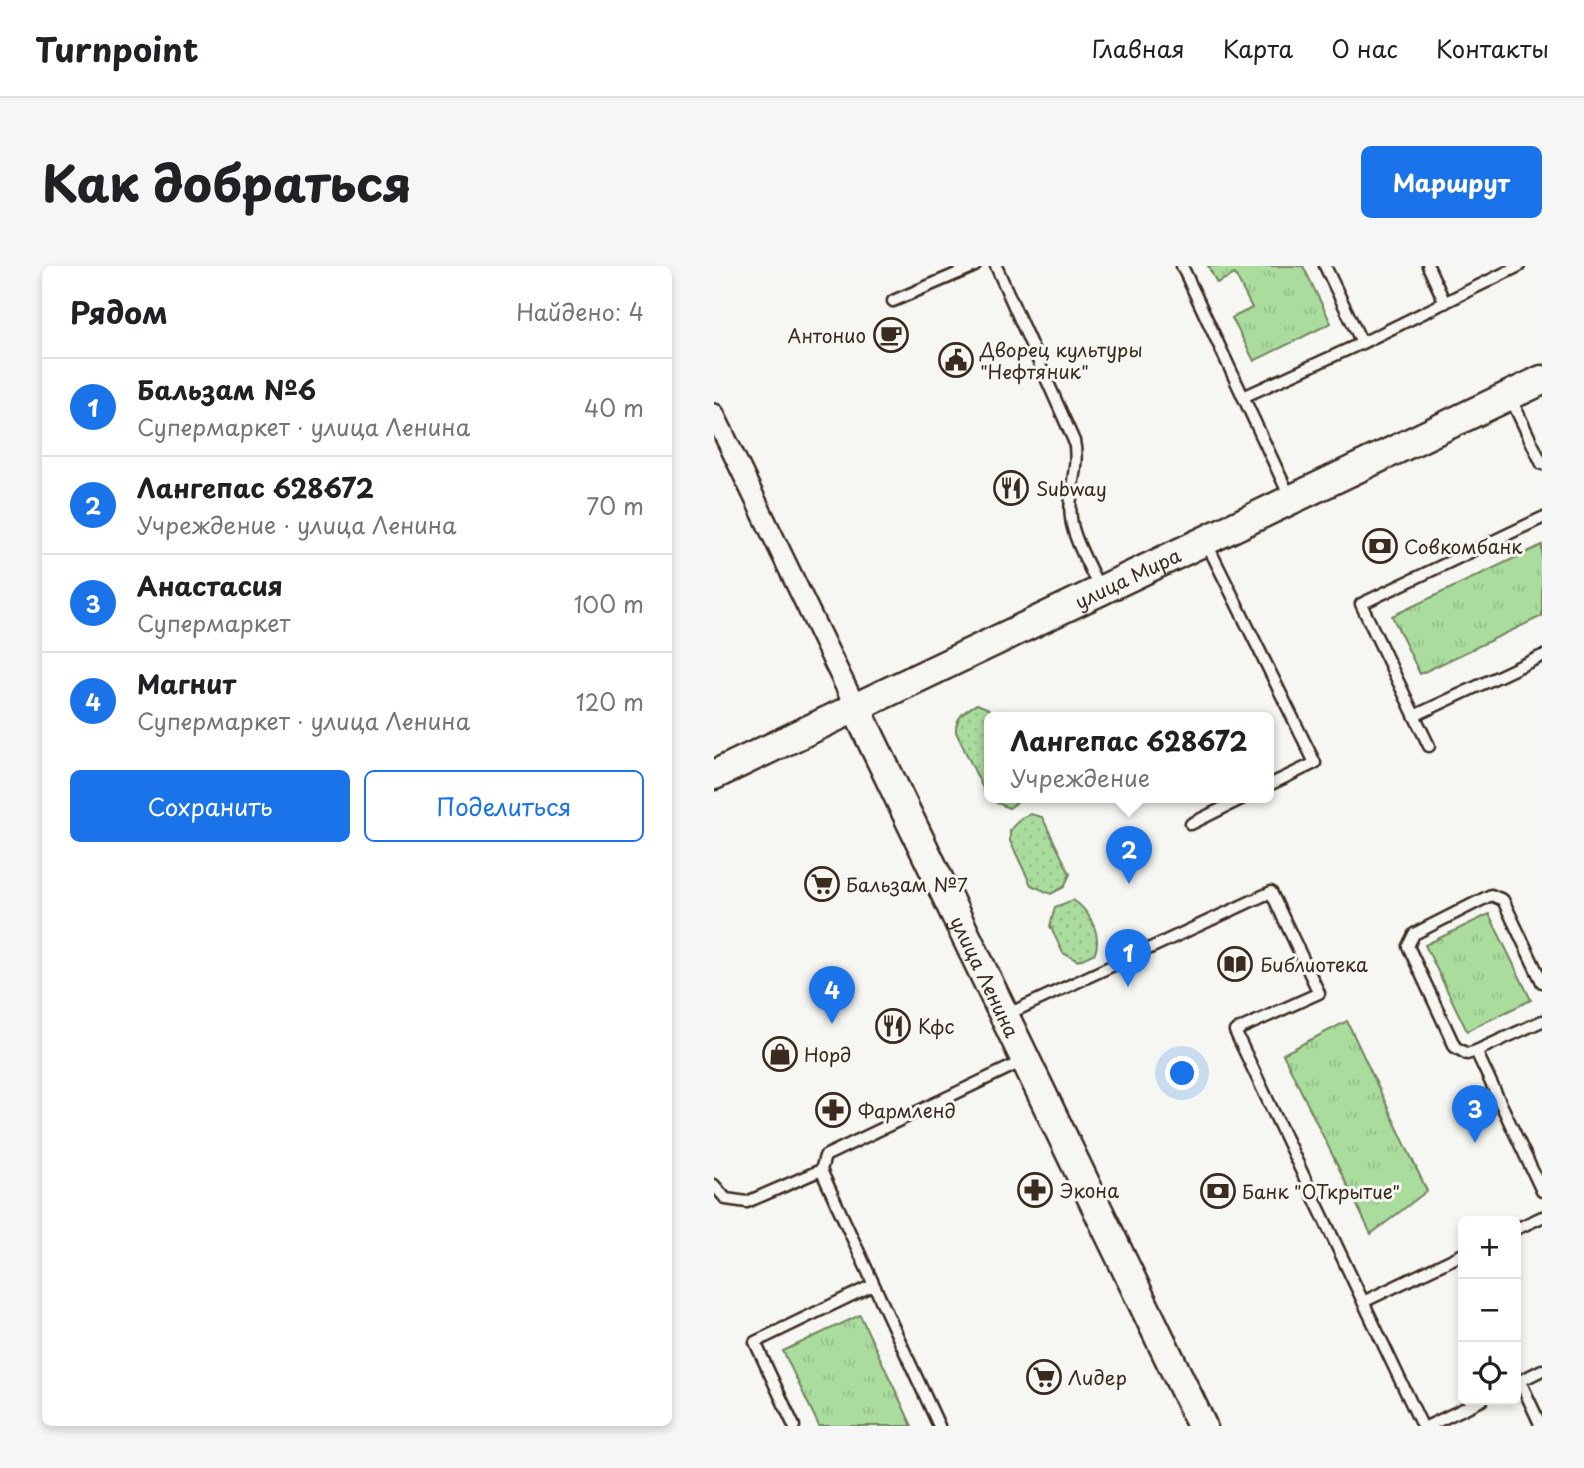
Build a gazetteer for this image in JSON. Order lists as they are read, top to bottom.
{
  "streets": {
    "street": ["улица Мира", "улица Ленина"]
  },
  "crossings": [
    ["улица Мира", "улица Ленина"]
  ],
  "places": {
    "cafe": ["Антонио"],
    "public building": ["Дворец культуры \"Нефтяник\""],
    "restaurant": ["Subway", "Кфс"],
    "bank": ["Совкомбанк", "Банк \"ОТкрытие\""],
    "supermarket": ["Бальзам №7", "Лидер"],
    "library": ["Библиотека"],
    "shop": ["Норд"],
    "pharmacy": ["Фармленд", "Экона"]
  },
  "page": {
    "header": "Turnpoint",
    "nav": [
      "Главная",
      "Карта",
      "О нас",
      "Контакты"
    ],
    "title": "Как добраться",
    "buttons": [
      "Маршрут",
      ["Сохранить", "Поделиться"]
    ],
    "heading": ["Рядом", "Найдено: 4"],
    "list": [
      {
        "mark": "1",
        "name": "Бальзам №6",
        "note": "Супермаркет · улица Ленина",
        "value": "40 m"
      },
      {
        "mark": "2",
        "name": "Лангепас 628672",
        "note": "Учреждение · улица Ленина",
        "value": "70 m"
      },
      {
        "mark": "3",
        "name": "Анастасия",
        "note": "Супермаркет",
        "value": "100 m"
      },
      {
        "mark": "4",
        "name": "Магнит",
        "note": "Супермаркет · улица Ленина",
        "value": "120 m"
      }
    ],
    "popup": ["Лангепас 628672", "Учреждение"],
    "pins": [
      "2",
      "1",
      "4",
      "3"
    ],
    "map_buttons": ["+", "−"]
  }
}
